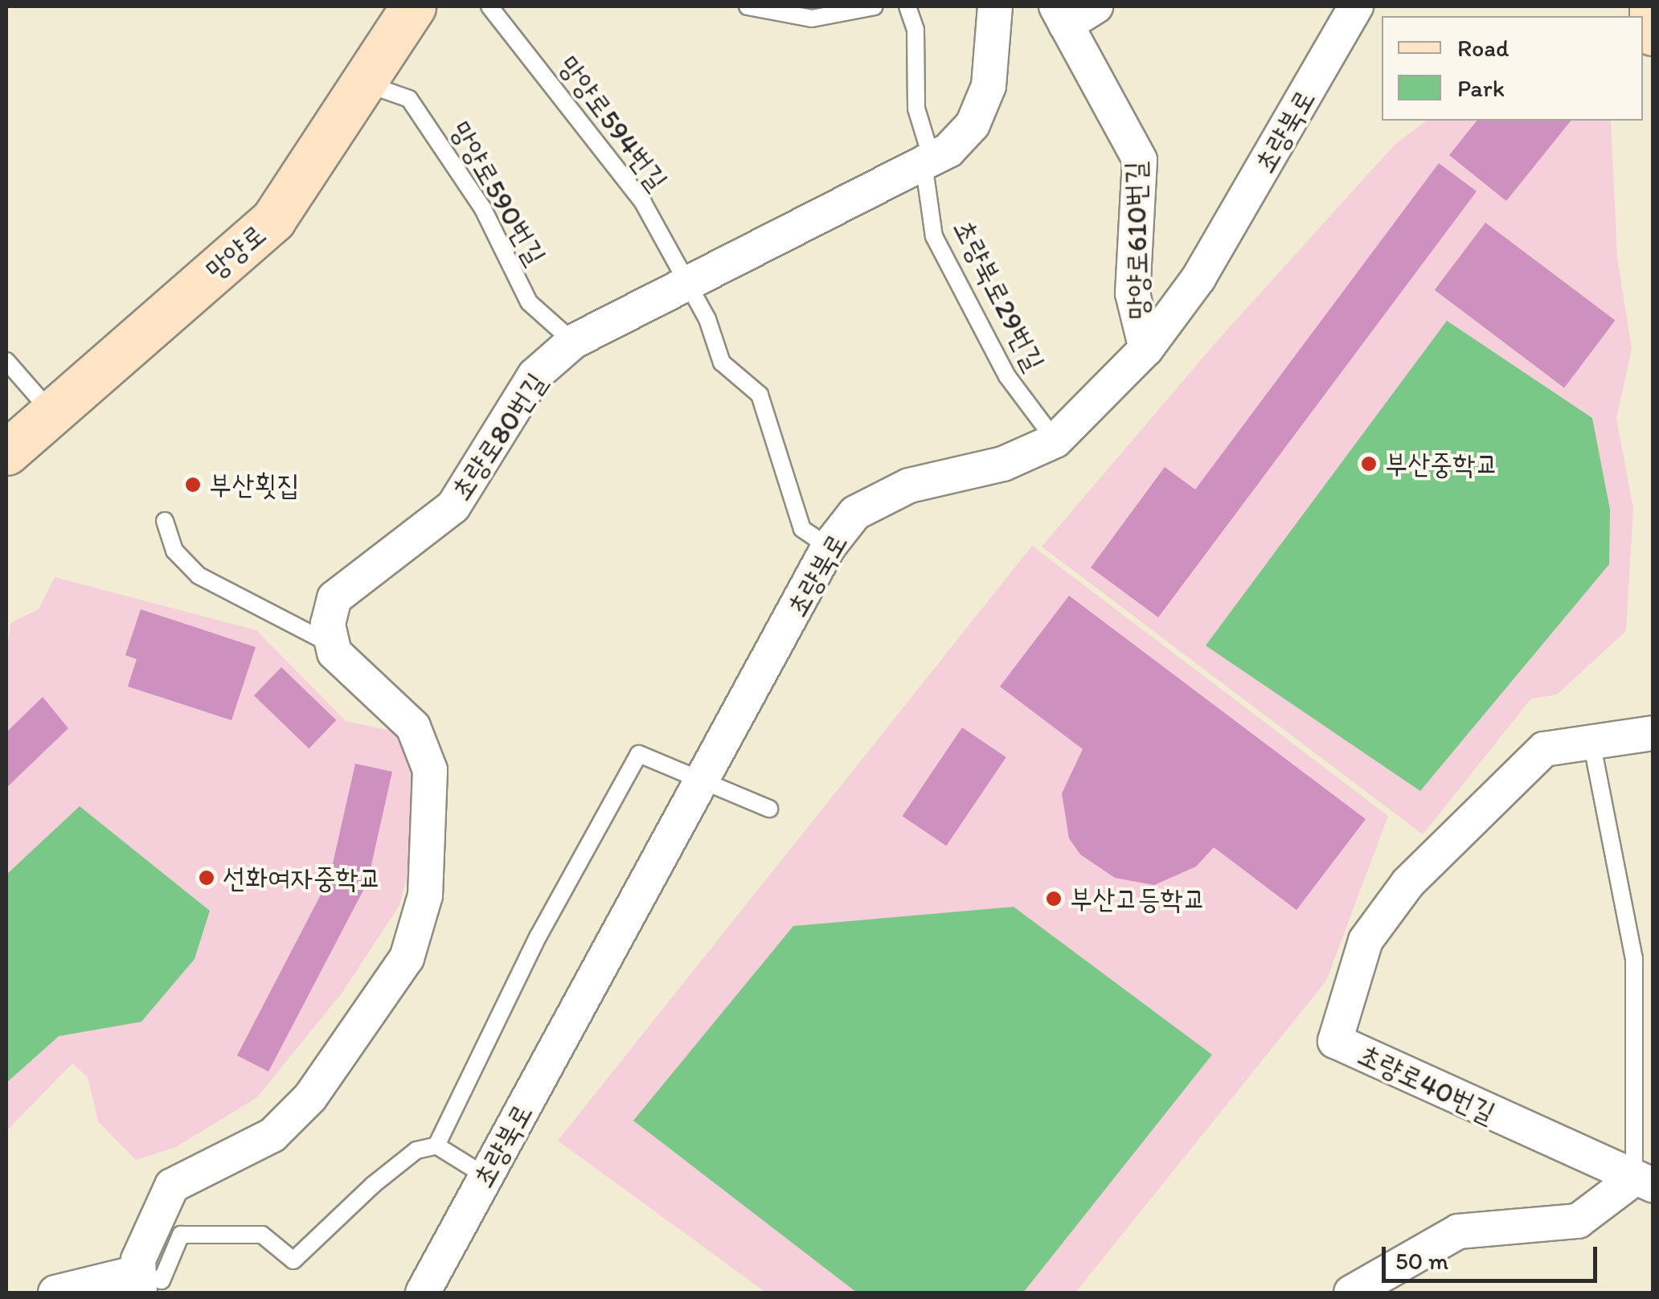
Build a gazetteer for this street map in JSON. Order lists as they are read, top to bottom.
{
  "streets": {
    "main road": ["망양로"],
    "street": [
      "초량북로",
      "망양로610번길",
      "초량로80번길",
      "초량로40번길"
    ],
    "lane": ["망양로594번길", "망양로590번길", "초량북로29번길"]
  },
  "crossings": [
    ["망양로594번길", "초량북로"],
    ["망양로594번길", "초량로80번길"],
    ["초량북로", "망양로610번길"],
    ["초량북로", "초량북로29번길"],
    ["망양로590번길", "망양로"],
    ["망양로590번길", "초량로80번길"],
    ["초량북로29번길", "초량로80번길"]
  ],
  "places": [
    "부산중학교",
    "부산횟집",
    "선화여자중학교",
    "부산고등학교"
  ],
  "legend": ["Road", "Park"],
  "scale_bar": "50 m"
}
